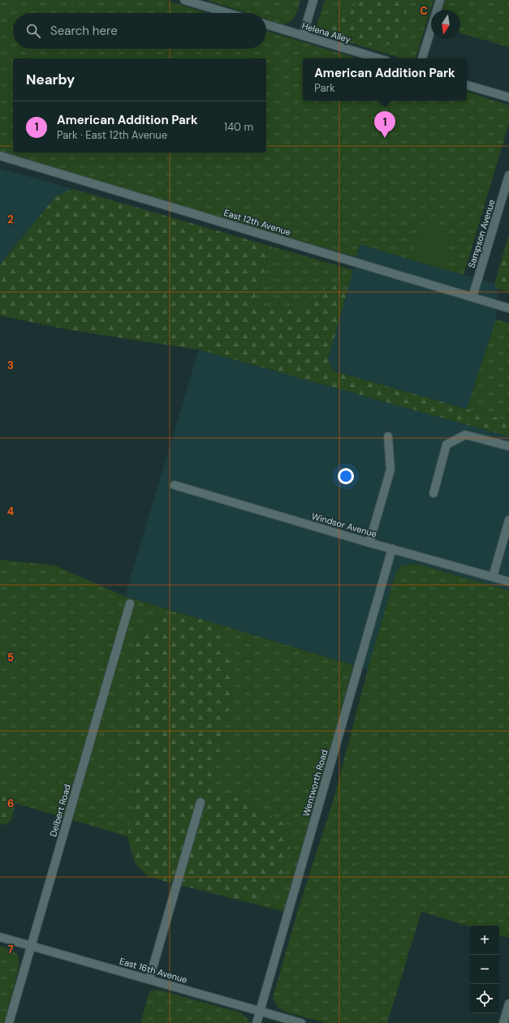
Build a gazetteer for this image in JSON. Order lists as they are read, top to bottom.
{
  "streets": {
    "street": [
      "Helena Alley",
      "East 12th Avenue",
      "Sampson Avenue",
      "Windsor Avenue",
      "Wentworth Road",
      "Delbert Road",
      "East 16th Avenue"
    ]
  },
  "crossings": [
    ["East 12th Avenue", "Sampson Avenue"],
    ["Windsor Avenue", "Wentworth Road"],
    ["Wentworth Road", "East 16th Avenue"],
    ["Delbert Road", "East 16th Avenue"]
  ],
  "north": "bottom",
  "page": {
    "search": "Search here",
    "popup": ["American Addition Park", "Park"],
    "heading": "Nearby",
    "list": [
      {
        "mark": "1",
        "name": "American Addition Park",
        "note": "Park · East 12th Avenue",
        "value": "140 m"
      }
    ],
    "pins": "1",
    "map_buttons": ["+", "−"]
  },
  "grid": {
    "columns": ["C"],
    "rows": [
      "2",
      "3",
      "4",
      "5",
      "6",
      "7"
    ]
  }
}
